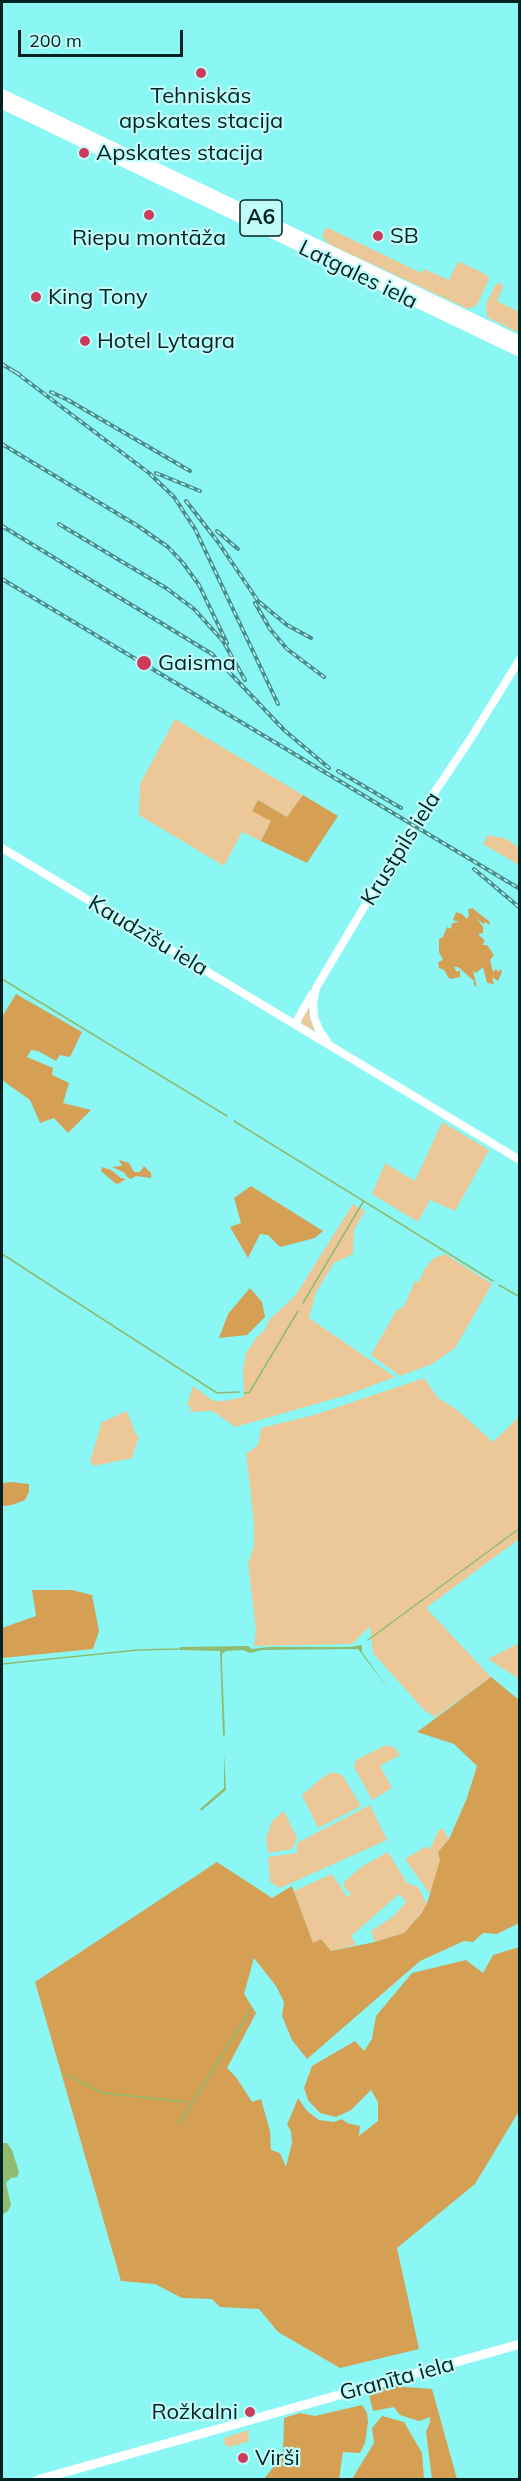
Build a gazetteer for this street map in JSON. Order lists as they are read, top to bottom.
{
  "streets": {
    "highway": ["A6", "Latgales iela"],
    "main road": ["Granīta iela"],
    "street": ["Krustpils iela", "Kaudzīšu iela"]
  },
  "crossings": [
    ["Krustpils iela", "Kaudzīšu iela"]
  ],
  "places": [
    "Tehniskās apskates stacija",
    "Apskates stacija",
    "Riepu montāža",
    "SB",
    "King Tony",
    "Hotel Lytagra",
    "Gaisma",
    "Rožkalni",
    "Virši"
  ],
  "scale_bar": "200 m"
}
